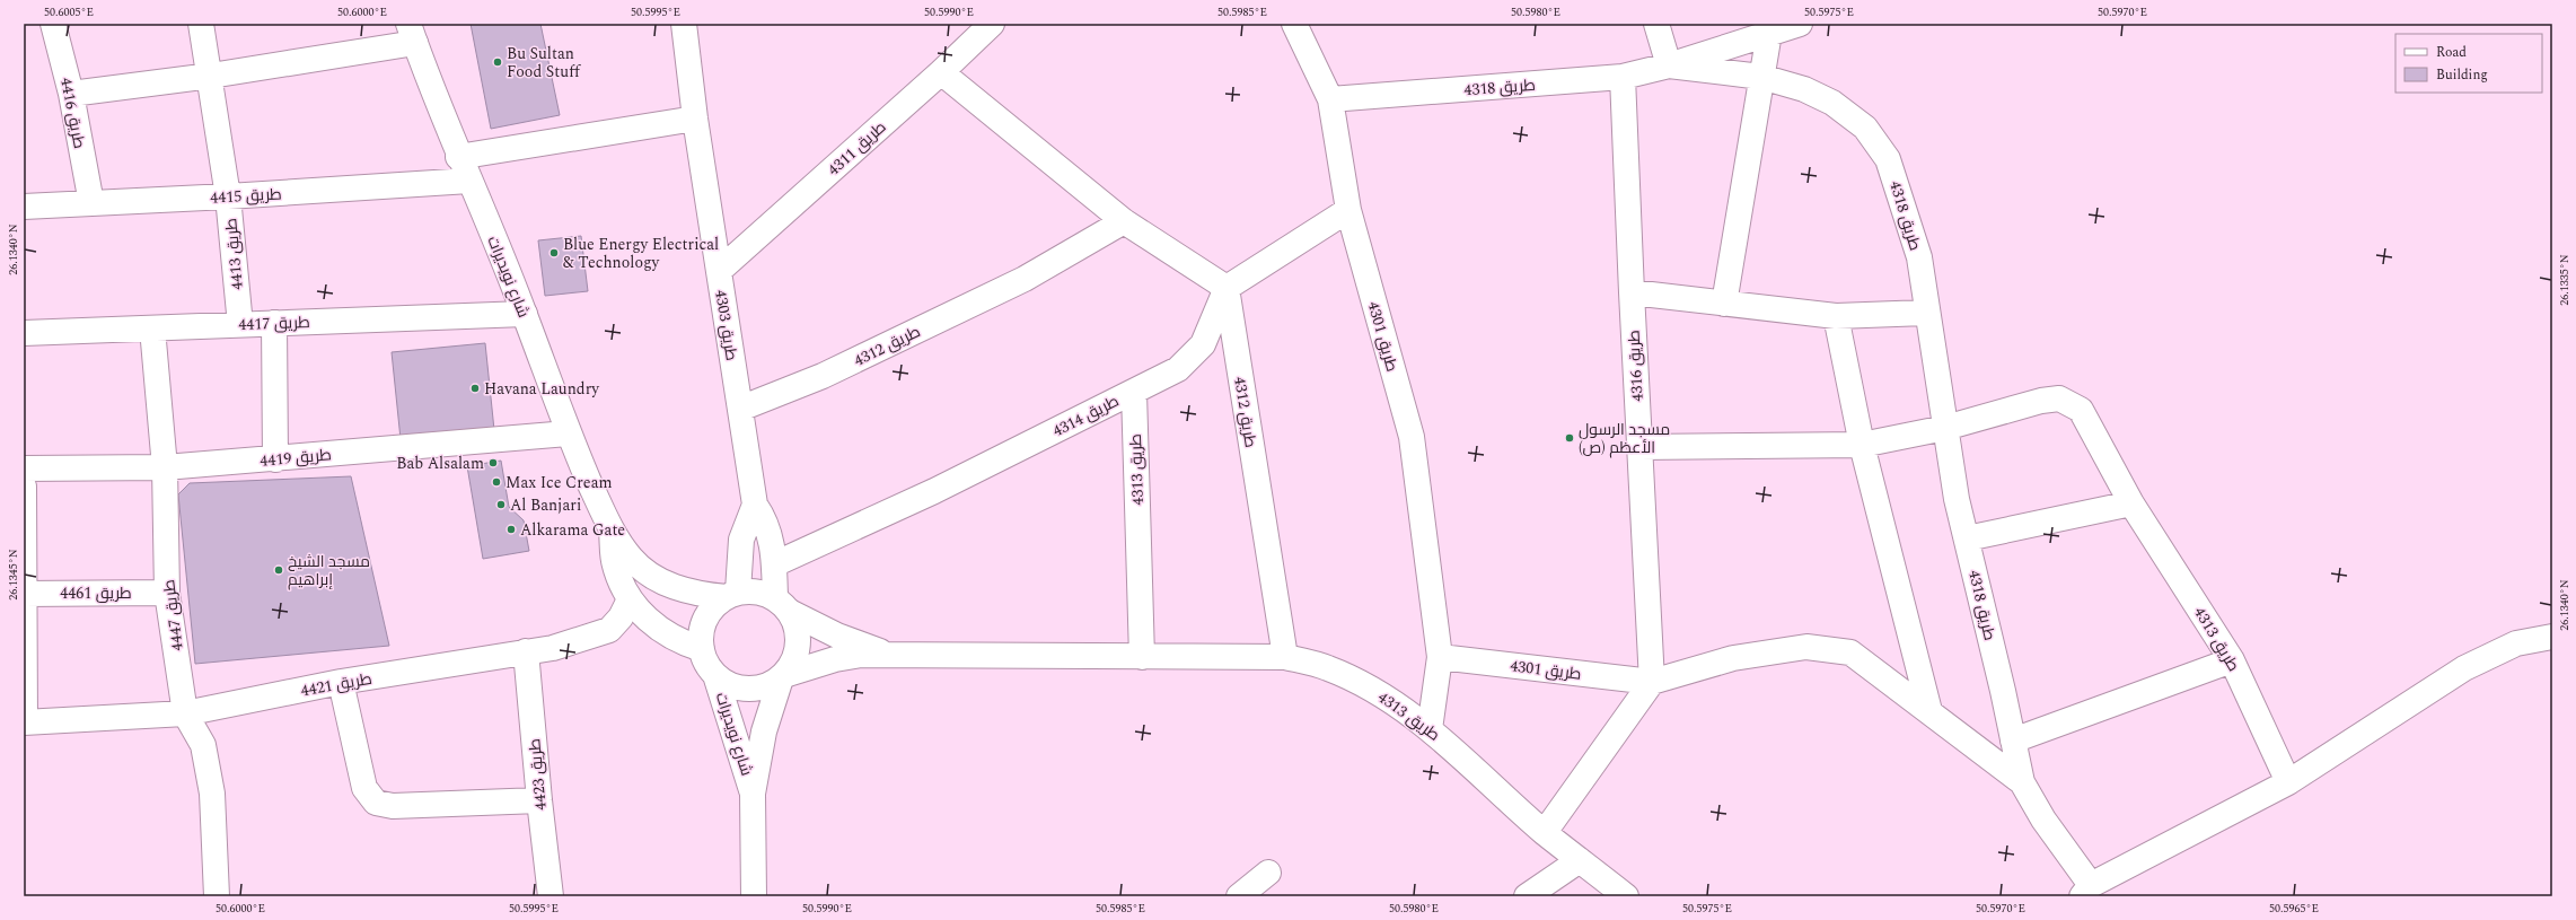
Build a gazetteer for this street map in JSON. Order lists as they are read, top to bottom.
{
  "streets": {
    "street": [
      "طريق 4318",
      "طريق 4416",
      "طريق 4311",
      "طريق 4415",
      "طريق 4413",
      "شارع نويديرات",
      "طريق 4417",
      "طريق 4303",
      "طريق 4301",
      "طريق 4312",
      "طريق 4316",
      "طريق 4314",
      "طريق 4419",
      "طريق 4313",
      "طريق 4461",
      "طريق 4447",
      "طريق 4421",
      "طريق 4423"
    ]
  },
  "crossings": [
    ["طريق 4318", "طريق 4301"],
    ["طريق 4318", "طريق 4316"],
    ["طريق 4416", "طريق 4415"],
    ["طريق 4311", "طريق 4303"],
    ["طريق 4415", "طريق 4413"],
    ["طريق 4415", "شارع نويديرات"],
    ["طريق 4413", "طريق 4417"],
    ["شارع نويديرات", "طريق 4417"],
    ["شارع نويديرات", "طريق 4303"],
    ["شارع نويديرات", "طريق 4419"],
    ["شارع نويديرات", "طريق 4313"],
    ["شارع نويديرات", "طريق 4421"],
    ["طريق 4417", "طريق 4447"],
    ["طريق 4303", "طريق 4312"],
    ["طريق 4303", "طريق 4314"],
    ["طريق 4303", "طريق 4313"],
    ["طريق 4301", "طريق 4316"],
    ["طريق 4301", "طريق 4313"],
    ["طريق 4312", "طريق 4314"],
    ["طريق 4312", "طريق 4313"],
    ["طريق 4314", "طريق 4313"],
    ["طريق 4419", "طريق 4447"],
    ["طريق 4461", "طريق 4447"],
    ["طريق 4447", "طريق 4421"],
    ["طريق 4421", "طريق 4423"]
  ],
  "places": [
    "Bu Sultan Food Stuff",
    "Blue Energy Electrical & Technology",
    "Havana Laundry",
    "مسجد الرسول الأعظم (ص)",
    "Bab Alsalam",
    "Max Ice Cream",
    "Al Banjari",
    "Alkarama Gate",
    "مسجد الشيخ إبراهيم"
  ],
  "legend": ["Road", "Building"],
  "coordinates": [
    "50.6005°E",
    "50.6000°E",
    "50.5995°E",
    "50.5990°E",
    "50.5985°E",
    "50.5980°E",
    "50.5975°E",
    "50.5970°E",
    "26.1340°N",
    "26.1335°N",
    "26.1345°N",
    "50.5965°E"
  ]
}
